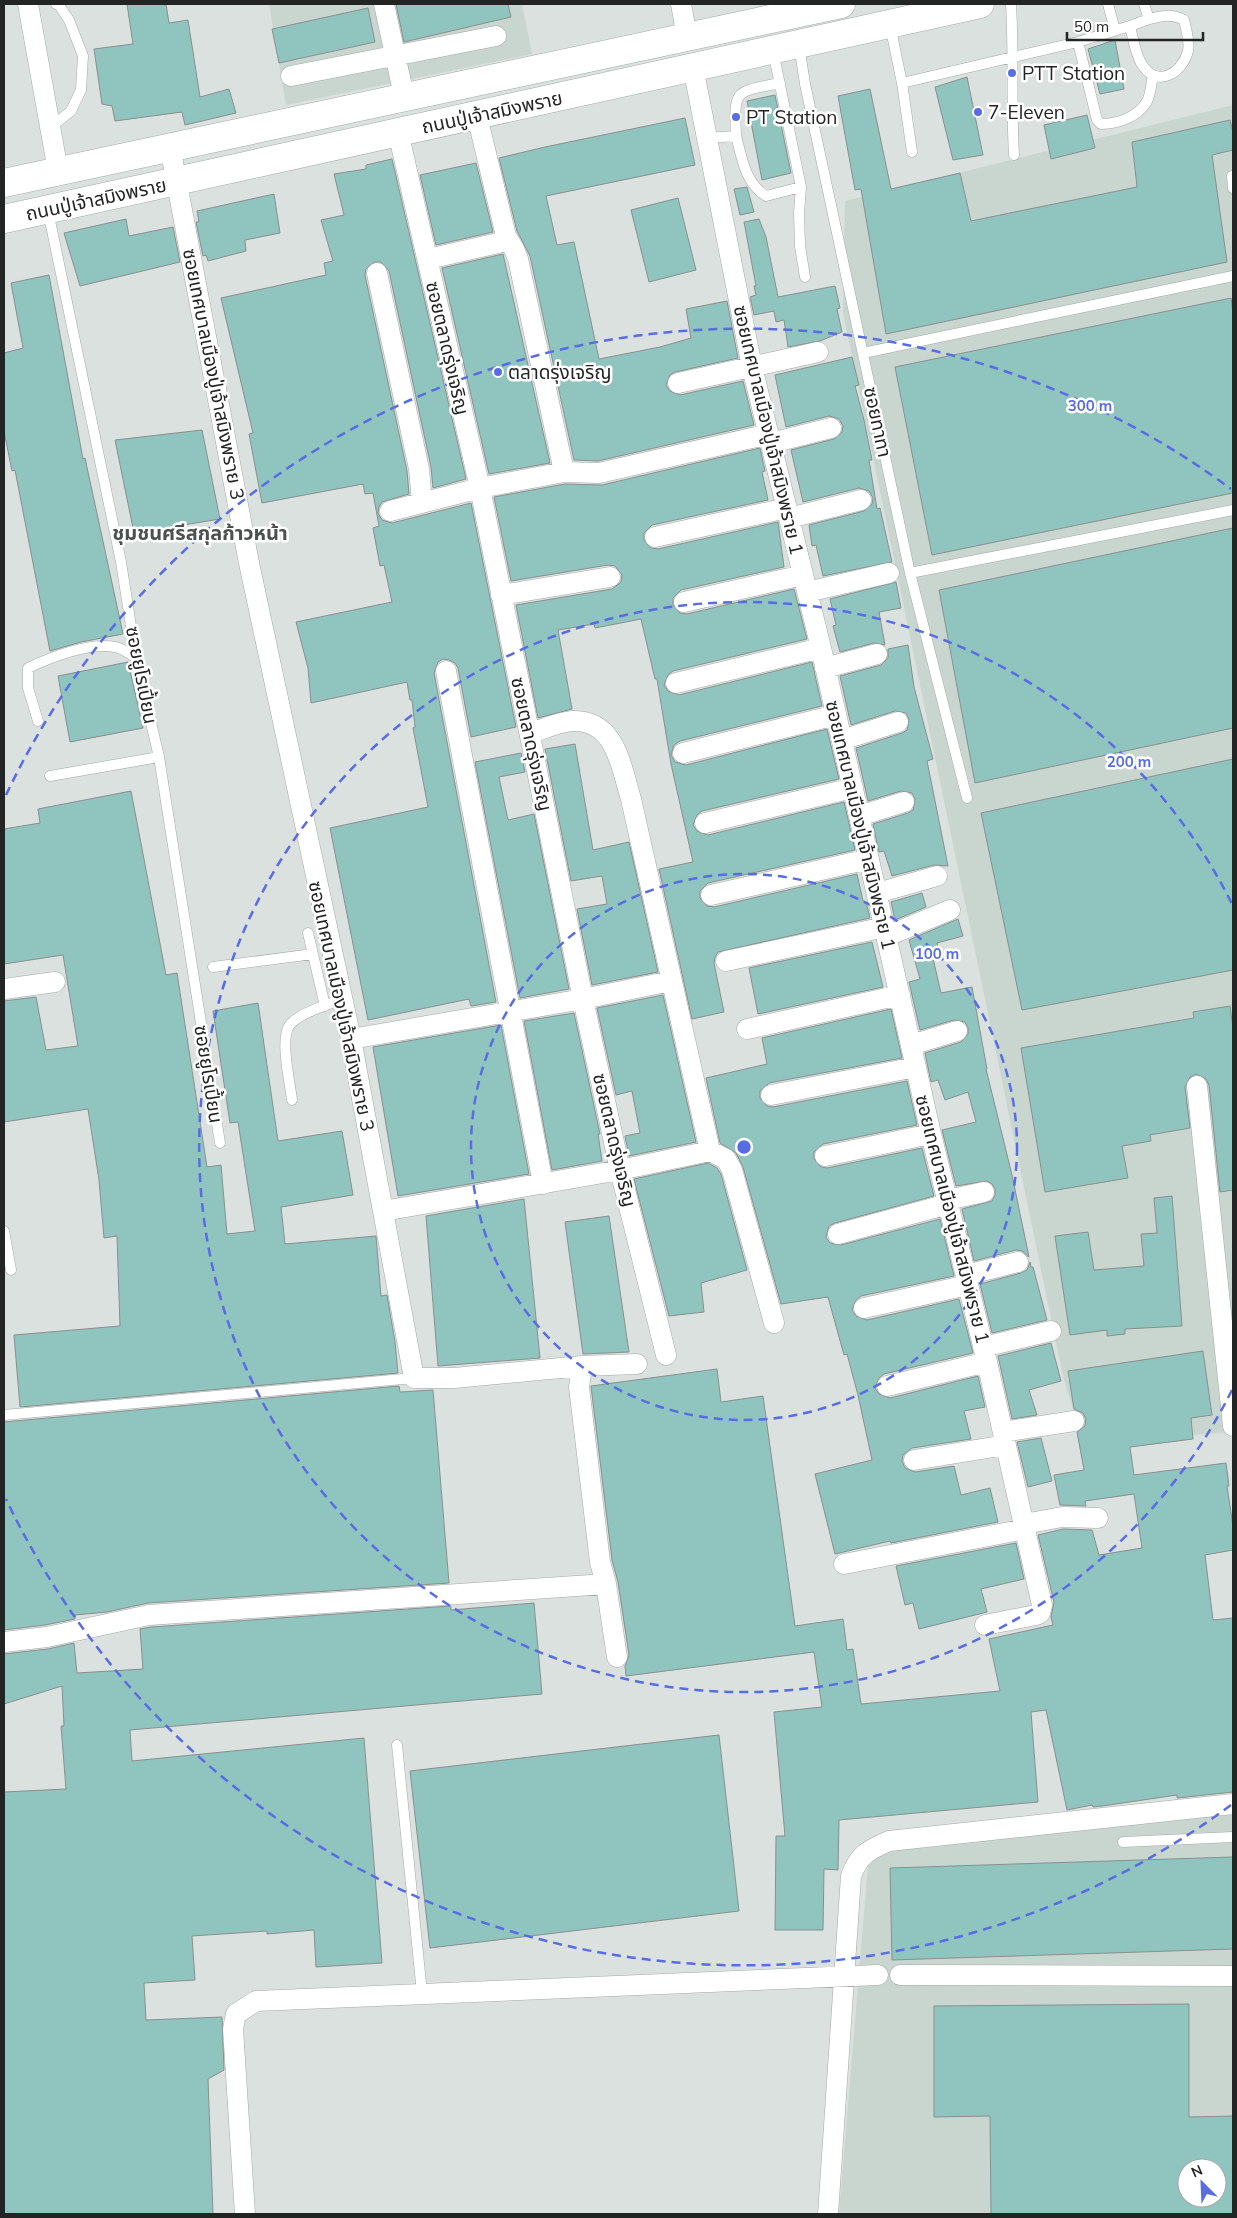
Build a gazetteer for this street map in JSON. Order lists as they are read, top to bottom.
{
  "streets": {
    "main road": ["ถนนปู่เจ้าสมิงพราย"],
    "street": ["ซอยตลาดรุ่งเจริญ", "ซอยเทศบาลเมืองปู่เจ้าสมิงพราย 3", "ซอยเทศบาลเมืองปู่เจ้าสมิงพราย 1"],
    "lane": ["ซอยทาทา", "ซอยยูโรเปี้ยน"]
  },
  "crossings": [
    ["ถนนปู่เจ้าสมิงพราย", "ซอยตลาดรุ่งเจริญ"],
    ["ถนนปู่เจ้าสมิงพราย", "ซอยเทศบาลเมืองปู่เจ้าสมิงพราย 3"],
    ["ถนนปู่เจ้าสมิงพราย", "ซอยทาทา"],
    ["ถนนปู่เจ้าสมิงพราย", "ซอยเทศบาลเมืองปู่เจ้าสมิงพราย 1"],
    ["ถนนปู่เจ้าสมิงพราย", "ซอยยูโรเปี้ยน"]
  ],
  "districts": ["ชุมชนศรีสกุลก้าวหน้า"],
  "places": [
    "PTT Station",
    "7-Eleven",
    "PT Station",
    "ตลาดรุ่งเจริญ"
  ],
  "scale_bar": "50 m",
  "north": "top left",
  "rings": ["300 m", "200 m", "100 m"]
}
